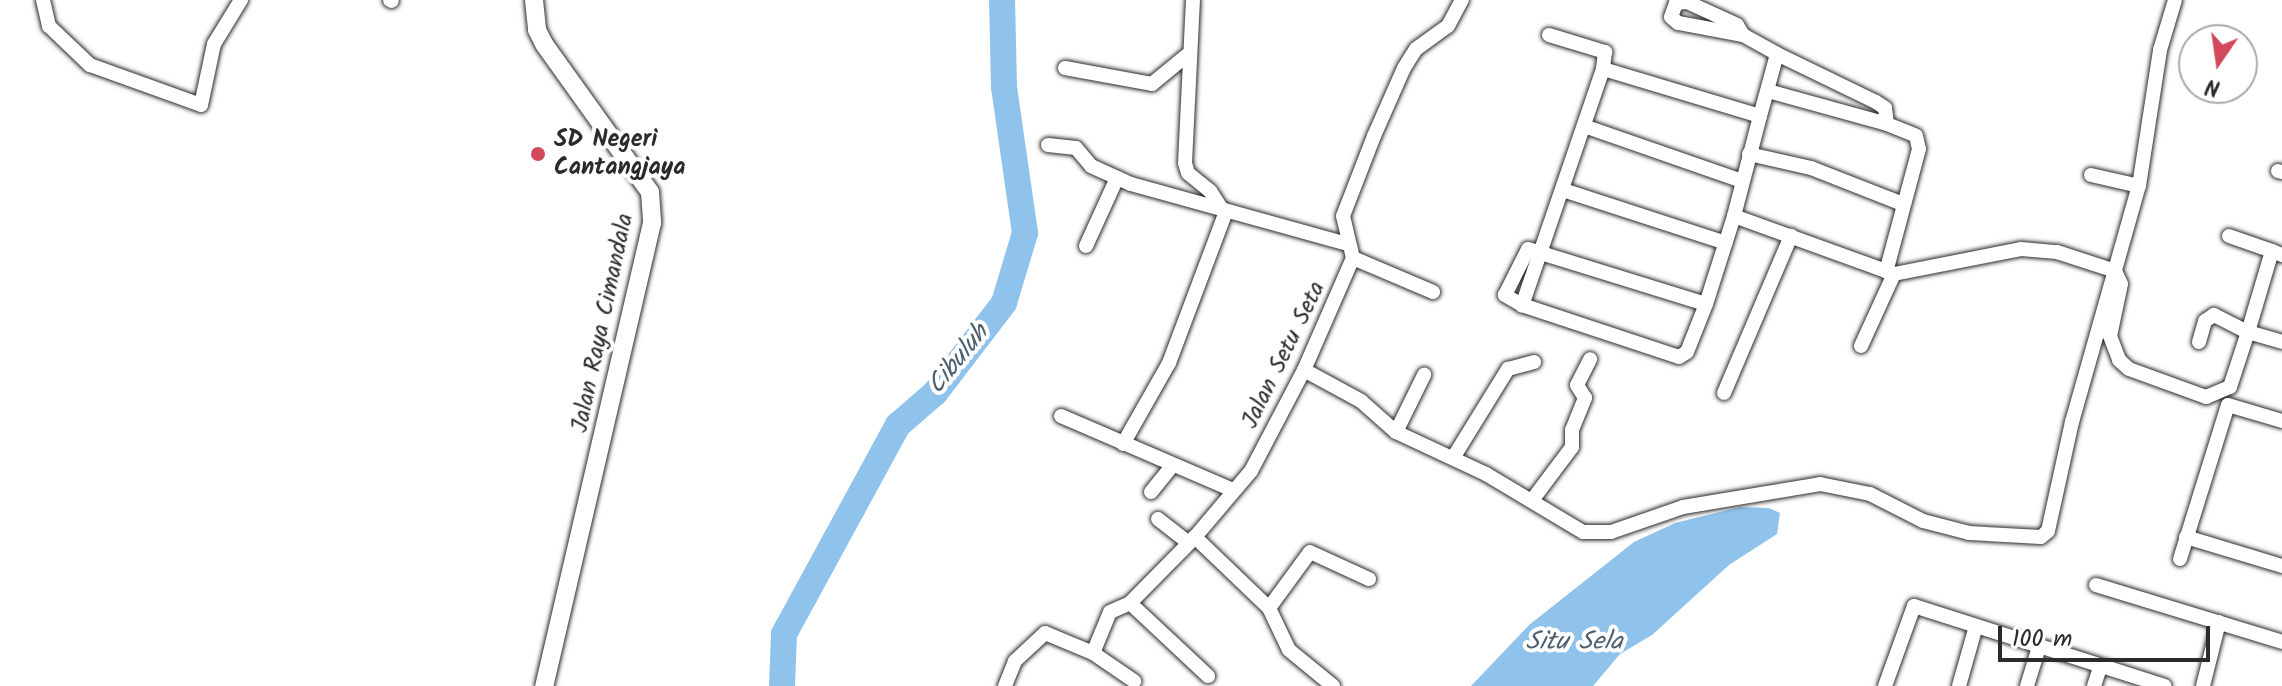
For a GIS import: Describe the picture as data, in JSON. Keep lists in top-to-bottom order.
{
  "streets": {
    "street": ["Jalan Raya Cimandala", "Jalan Setu Seta"]
  },
  "water": ["Cibuluh", "Situ Sela"],
  "places": ["SD Negeri Cantangjaya"],
  "scale_bar": "100 m",
  "north": "bottom"
}
